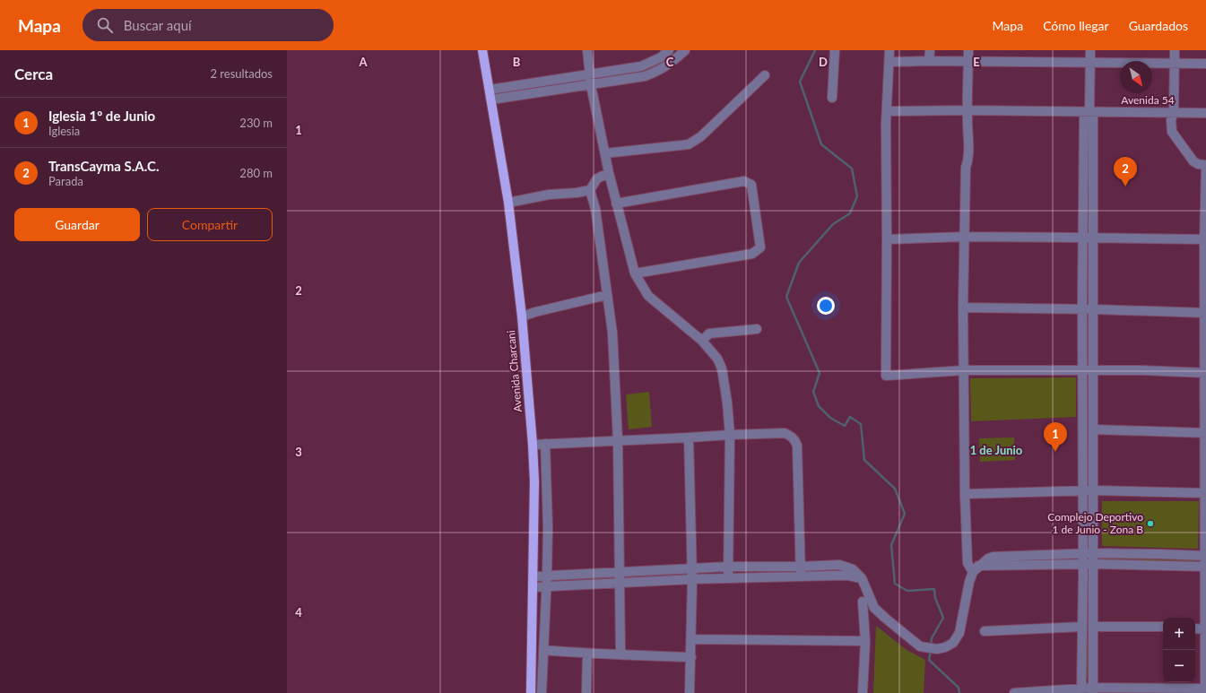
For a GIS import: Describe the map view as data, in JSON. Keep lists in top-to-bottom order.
{
  "streets": {
    "main road": ["Avenida Charcani"],
    "street": ["Avenida 54"]
  },
  "districts": ["1 de Junio"],
  "places": ["Complejo Deportivo 1 de Junio - Zona B"],
  "north": "bottom right",
  "page": {
    "header": "Mapa",
    "search": "Buscar aquí",
    "nav": ["Mapa", "Cómo llegar", "Guardados"],
    "heading": ["Cerca", "2 resultados"],
    "list": [
      {
        "mark": "1",
        "name": "Iglesia 1º de Junio",
        "note": "Iglesia",
        "value": "230 m"
      },
      {
        "mark": "2",
        "name": "TransCayma S.A.C.",
        "note": "Parada",
        "value": "280 m"
      }
    ],
    "pins": ["2", "1"],
    "buttons": ["Guardar", "Compartir"],
    "map_buttons": ["+", "−"]
  },
  "grid": {
    "columns": [
      "A",
      "B",
      "C",
      "D",
      "E"
    ],
    "rows": [
      "1",
      "2",
      "3",
      "4"
    ]
  }
}
